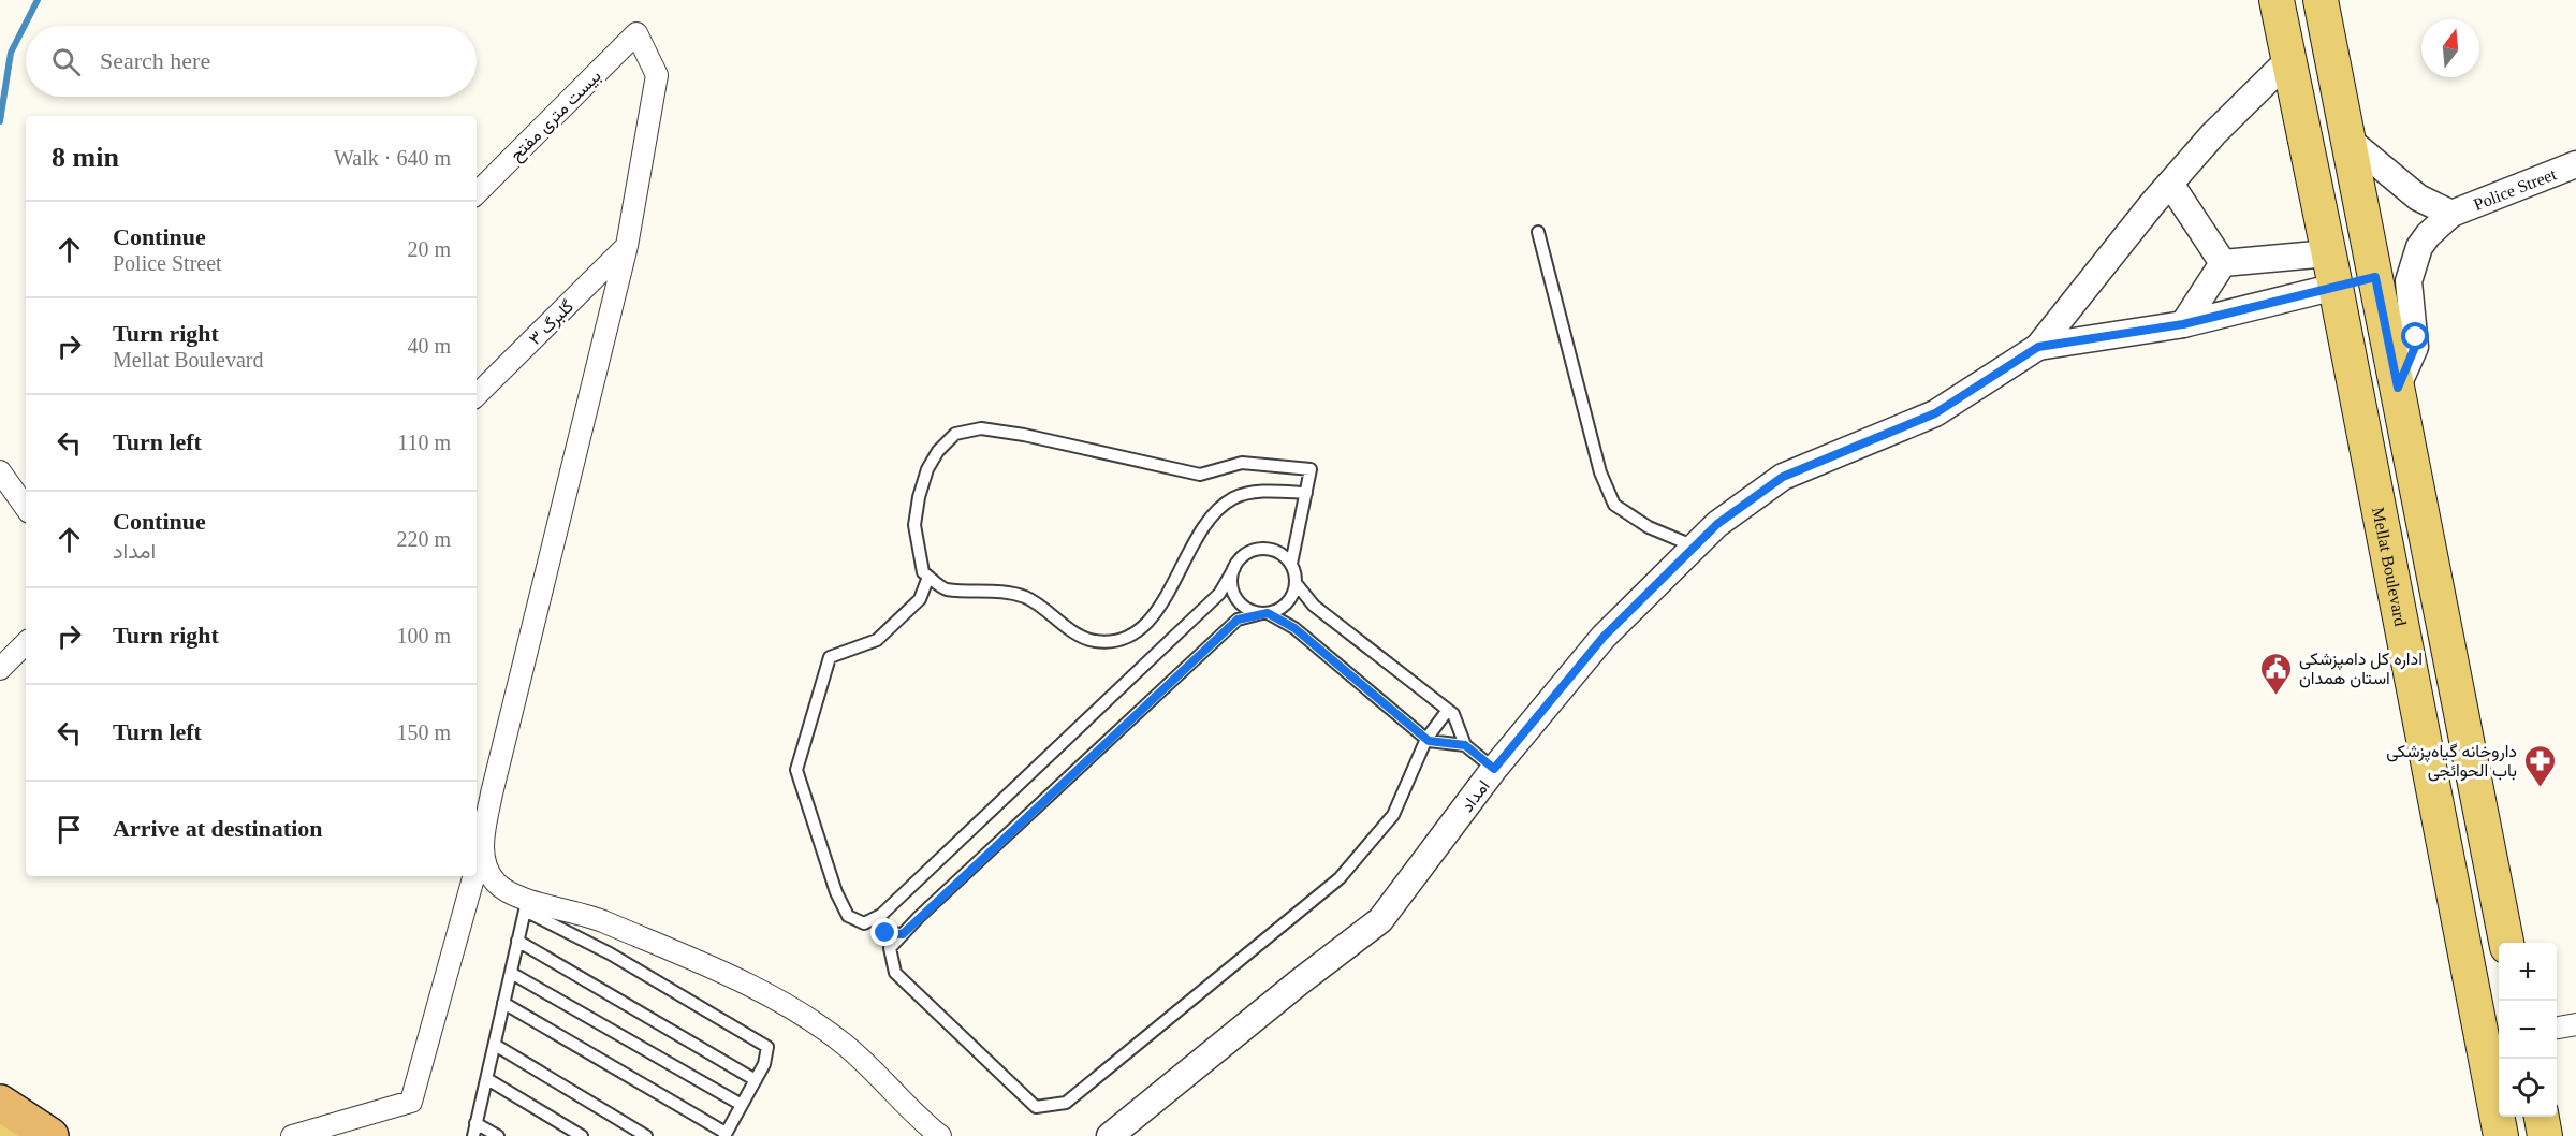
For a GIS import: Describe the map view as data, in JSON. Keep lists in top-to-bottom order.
{
  "streets": {
    "main road": ["Mellat Boulevard"],
    "street": [
      "بیست متری مفتح",
      "Police Street",
      "گلبرگ ۳",
      "امداد"
    ]
  },
  "crossings": [
    ["بیست متری مفتح", "گلبرگ ۳"]
  ],
  "places": {
    "public building": ["اداره کل دامپزشکی استان همدان"],
    "pharmacy": ["داروخانه گیاه‌پزشکی باب الحوائجی"]
  },
  "north": "top",
  "page": {
    "search": "Search here",
    "heading": ["8 min", "Walk · 640 m"],
    "list": [
      ["Continue", "Police Street", "20 m"],
      ["Turn right", "Mellat Boulevard", "40 m"],
      ["Turn left", "110 m"],
      ["Continue", "امداد", "220 m"],
      ["Turn right", "100 m"],
      ["Turn left", "150 m"],
      "Arrive at destination"
    ],
    "map_buttons": ["+", "−"]
  }
}
